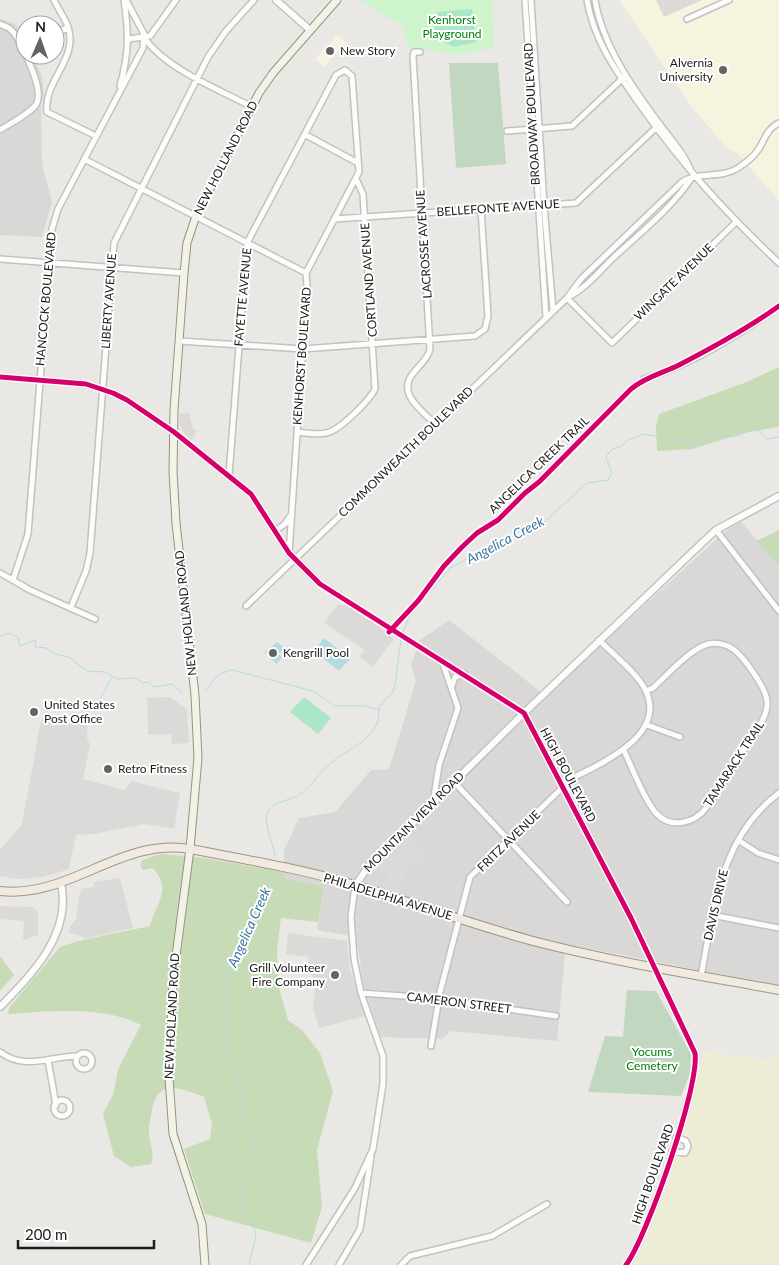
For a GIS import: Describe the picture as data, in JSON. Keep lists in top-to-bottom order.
{
  "streets": {
    "main road": ["NEW HOLLAND ROAD", "PHILADELPHIA AVENUE"],
    "street": [
      "BROADWAY BOULEVARD",
      "BELLEFONTE AVENUE",
      "LACROSSE AVENUE",
      "CORTLAND AVENUE",
      "WINGATE AVENUE",
      "FAYETTE AVENUE",
      "HANCOCK BOULEVARD",
      "LIBERTY AVENUE",
      "KENHORST BOULEVARD",
      "COMMONWEALTH BOULEVARD",
      "TAMARACK TRAIL",
      "HIGH BOULEVARD",
      "MOUNTAIN VIEW ROAD",
      "FRITZ AVENUE",
      "DAVIS DRIVE",
      "CAMERON STREET"
    ],
    "cycle path": ["ANGELICA CREEK TRAIL"]
  },
  "crossings": [
    ["BROADWAY BOULEVARD", "BELLEFONTE AVENUE"],
    ["BROADWAY BOULEVARD", "COMMONWEALTH BOULEVARD"],
    ["NEW HOLLAND ROAD", "HIGH BOULEVARD"],
    ["NEW HOLLAND ROAD", "PHILADELPHIA AVENUE"],
    ["BELLEFONTE AVENUE", "LACROSSE AVENUE"],
    ["BELLEFONTE AVENUE", "CORTLAND AVENUE"],
    ["BELLEFONTE AVENUE", "KENHORST BOULEVARD"],
    ["LACROSSE AVENUE", "COMMONWEALTH BOULEVARD"],
    ["CORTLAND AVENUE", "FAYETTE AVENUE"],
    ["CORTLAND AVENUE", "KENHORST BOULEVARD"],
    ["WINGATE AVENUE", "COMMONWEALTH BOULEVARD"],
    ["FAYETTE AVENUE", "HIGH BOULEVARD"],
    ["HANCOCK BOULEVARD", "HIGH BOULEVARD"],
    ["LIBERTY AVENUE", "HIGH BOULEVARD"],
    ["KENHORST BOULEVARD", "HIGH BOULEVARD"],
    ["COMMONWEALTH BOULEVARD", "HIGH BOULEVARD"],
    ["TAMARACK TRAIL", "FRITZ AVENUE"],
    ["HIGH BOULEVARD", "MOUNTAIN VIEW ROAD"],
    ["HIGH BOULEVARD", "FRITZ AVENUE"],
    ["HIGH BOULEVARD", "PHILADELPHIA AVENUE"],
    ["MOUNTAIN VIEW ROAD", "PHILADELPHIA AVENUE"],
    ["MOUNTAIN VIEW ROAD", "CAMERON STREET"],
    ["FRITZ AVENUE", "PHILADELPHIA AVENUE"],
    ["FRITZ AVENUE", "CAMERON STREET"],
    ["PHILADELPHIA AVENUE", "DAVIS DRIVE"]
  ],
  "water": ["Angelica Creek"],
  "parks": ["Kenhorst Playground", "Yocums Cemetery"],
  "places": [
    "New Story",
    "Alvernia University",
    "Kengrill Pool",
    "United States Post Office",
    "Retro Fitness",
    "Grill Volunteer Fire Company"
  ],
  "scale_bar": "200 m",
  "north": "top"
}
